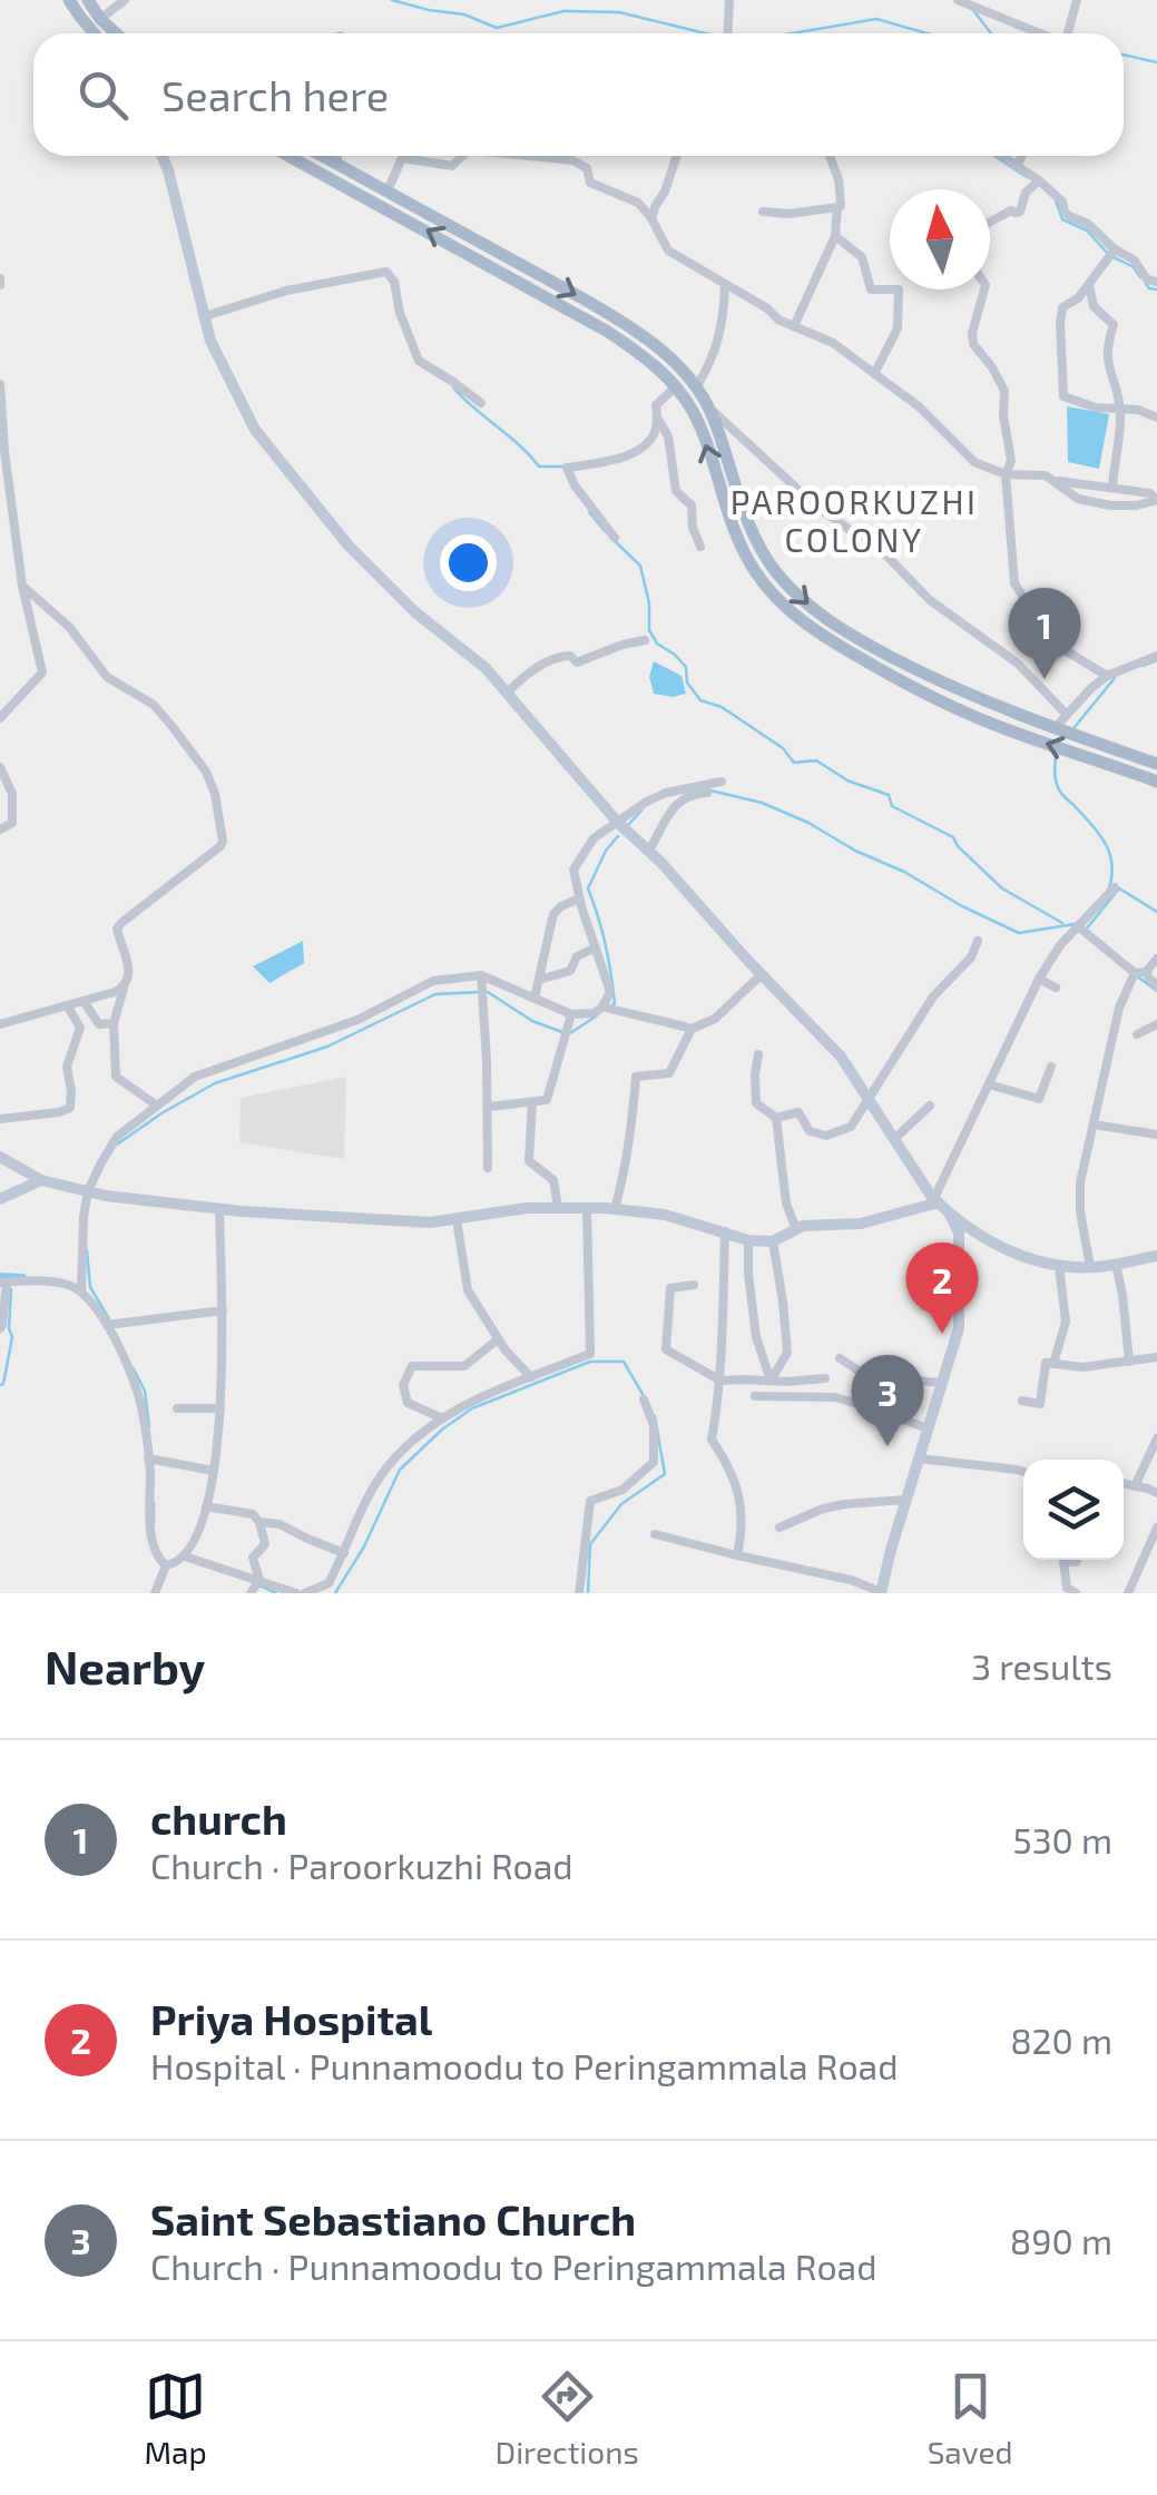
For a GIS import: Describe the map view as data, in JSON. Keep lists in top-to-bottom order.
{
  "districts": ["PAROORKUZHI COLONY"],
  "north": "top",
  "page": {
    "search": "Search here",
    "pins": ["1", "2", "3"],
    "heading": ["Nearby", "3 results"],
    "list": [
      {
        "mark": "1",
        "name": "church",
        "note": "Church · Paroorkuzhi Road",
        "value": "530 m"
      },
      {
        "mark": "2",
        "name": "Priya Hospital",
        "note": "Hospital · Punnamoodu to Peringammala Road",
        "value": "820 m"
      },
      {
        "mark": "3",
        "name": "Saint Sebastiano Church",
        "note": "Church · Punnamoodu to Peringammala Road",
        "value": "890 m"
      }
    ],
    "nav": ["Map", "Directions", "Saved"]
  }
}
